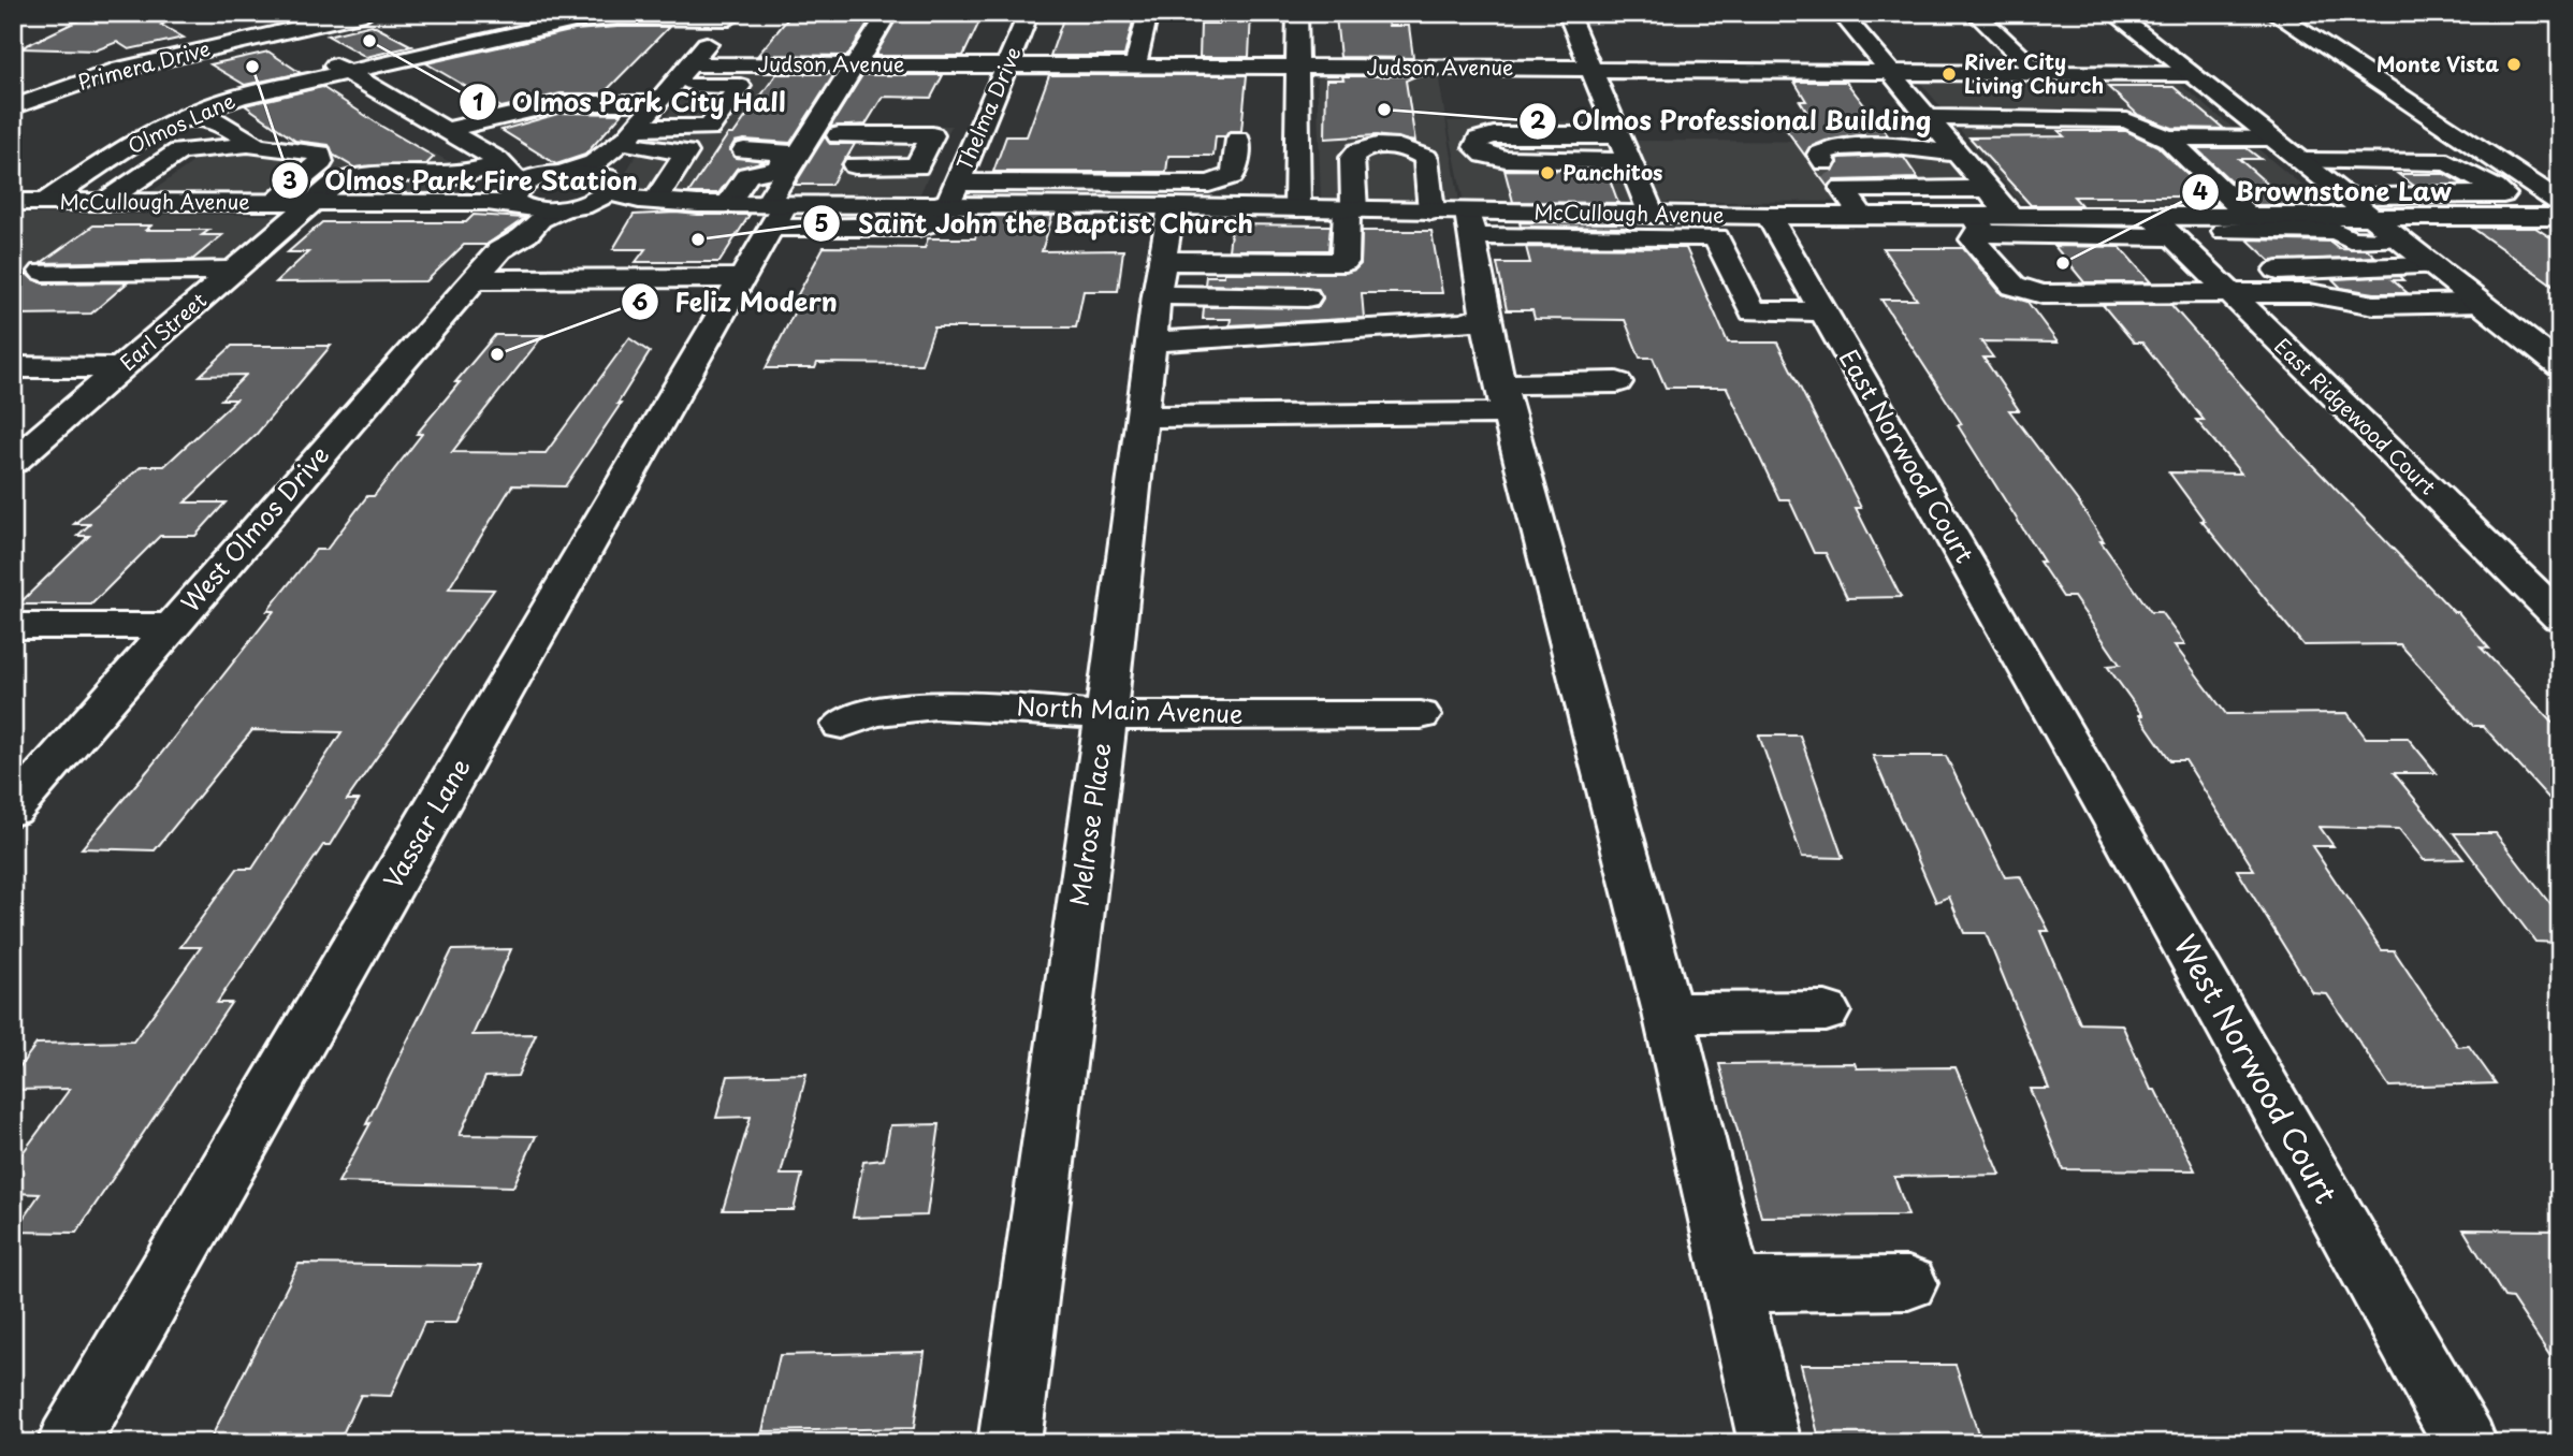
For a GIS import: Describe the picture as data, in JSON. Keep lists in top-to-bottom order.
{
  "streets": {
    "street": [
      "Judson Avenue",
      "Primera Drive",
      "Thelma Drive",
      "Olmos Lane",
      "McCullough Avenue",
      "Earl Street",
      "East Ridgewood Court",
      "East Norwood Court",
      "West Olmos Drive",
      "North Main Avenue",
      "Vassar Lane",
      "Melrose Place",
      "West Norwood Court"
    ]
  },
  "crossings": [
    ["Judson Avenue", "Thelma Drive"],
    ["Judson Avenue", "Vassar Lane"],
    ["Thelma Drive", "McCullough Avenue"],
    ["Olmos Lane", "McCullough Avenue"],
    ["McCullough Avenue", "Earl Street"],
    ["McCullough Avenue", "East Ridgewood Court"],
    ["McCullough Avenue", "East Norwood Court"],
    ["McCullough Avenue", "West Olmos Drive"],
    ["McCullough Avenue", "Melrose Place"],
    ["East Norwood Court", "West Norwood Court"],
    ["North Main Avenue", "Melrose Place"]
  ],
  "places": [
    "Olmos Park City Hall",
    "Monte Vista",
    "Olmos Park Fire Station",
    "River City Living Church",
    "Olmos Professional Building",
    "Panchitos",
    "Saint John the Baptist Church",
    "Brownstone Law",
    "Feliz Modern"
  ]
}
